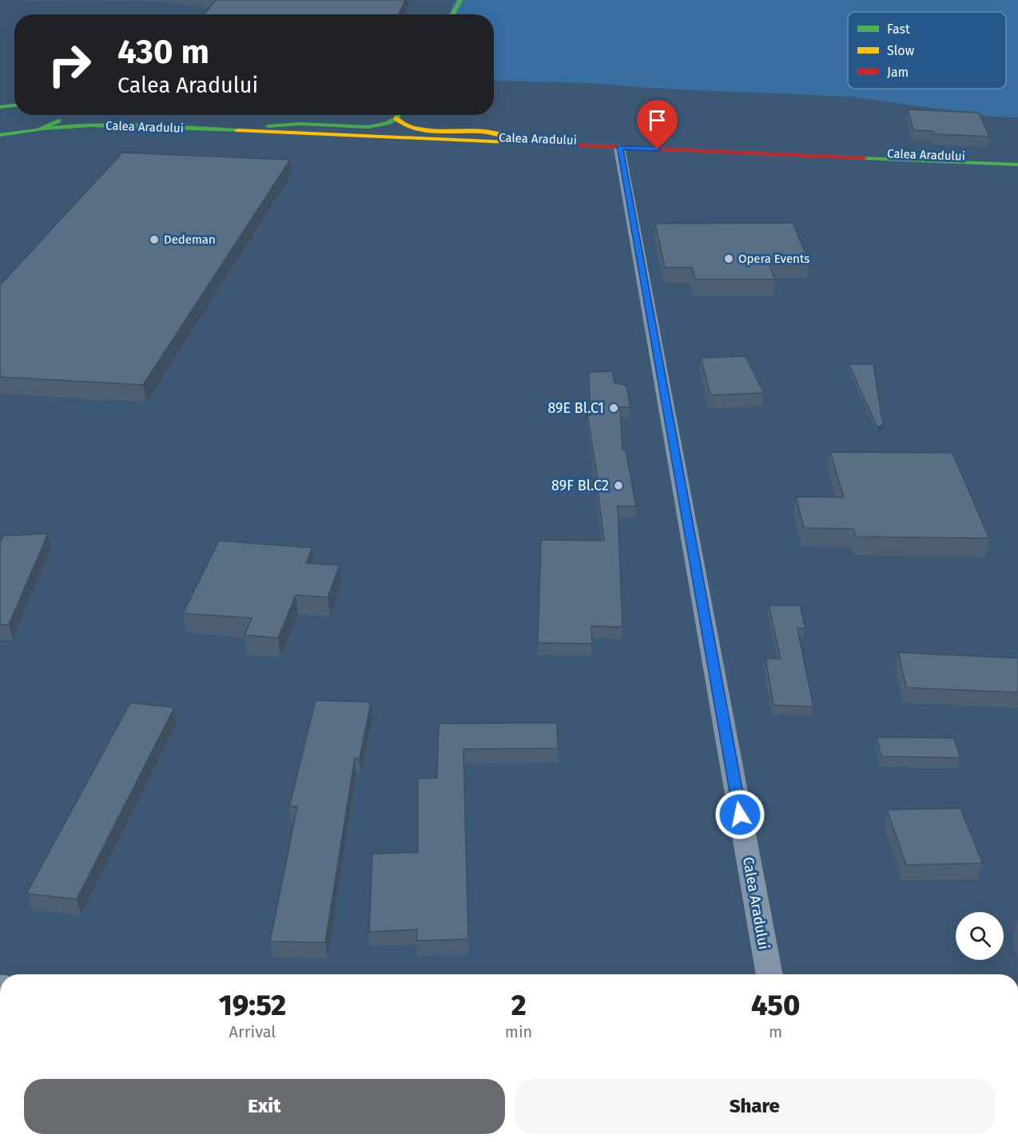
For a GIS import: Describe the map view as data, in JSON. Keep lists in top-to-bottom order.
{
  "streets": {
    "main road": ["Calea Aradului"]
  },
  "places": [
    "Dedeman",
    "Opera Events",
    "89E Bl.C1",
    "89F Bl.C2"
  ],
  "legend": ["Fast", "Slow", "Jam"],
  "page": {
    "turn": ["430 m", "Calea Aradului"],
    "eta": [
      "19:52",
      "Arrival",
      "2",
      "min",
      "450",
      "m"
    ],
    "buttons": ["Exit", "Share"]
  }
}
